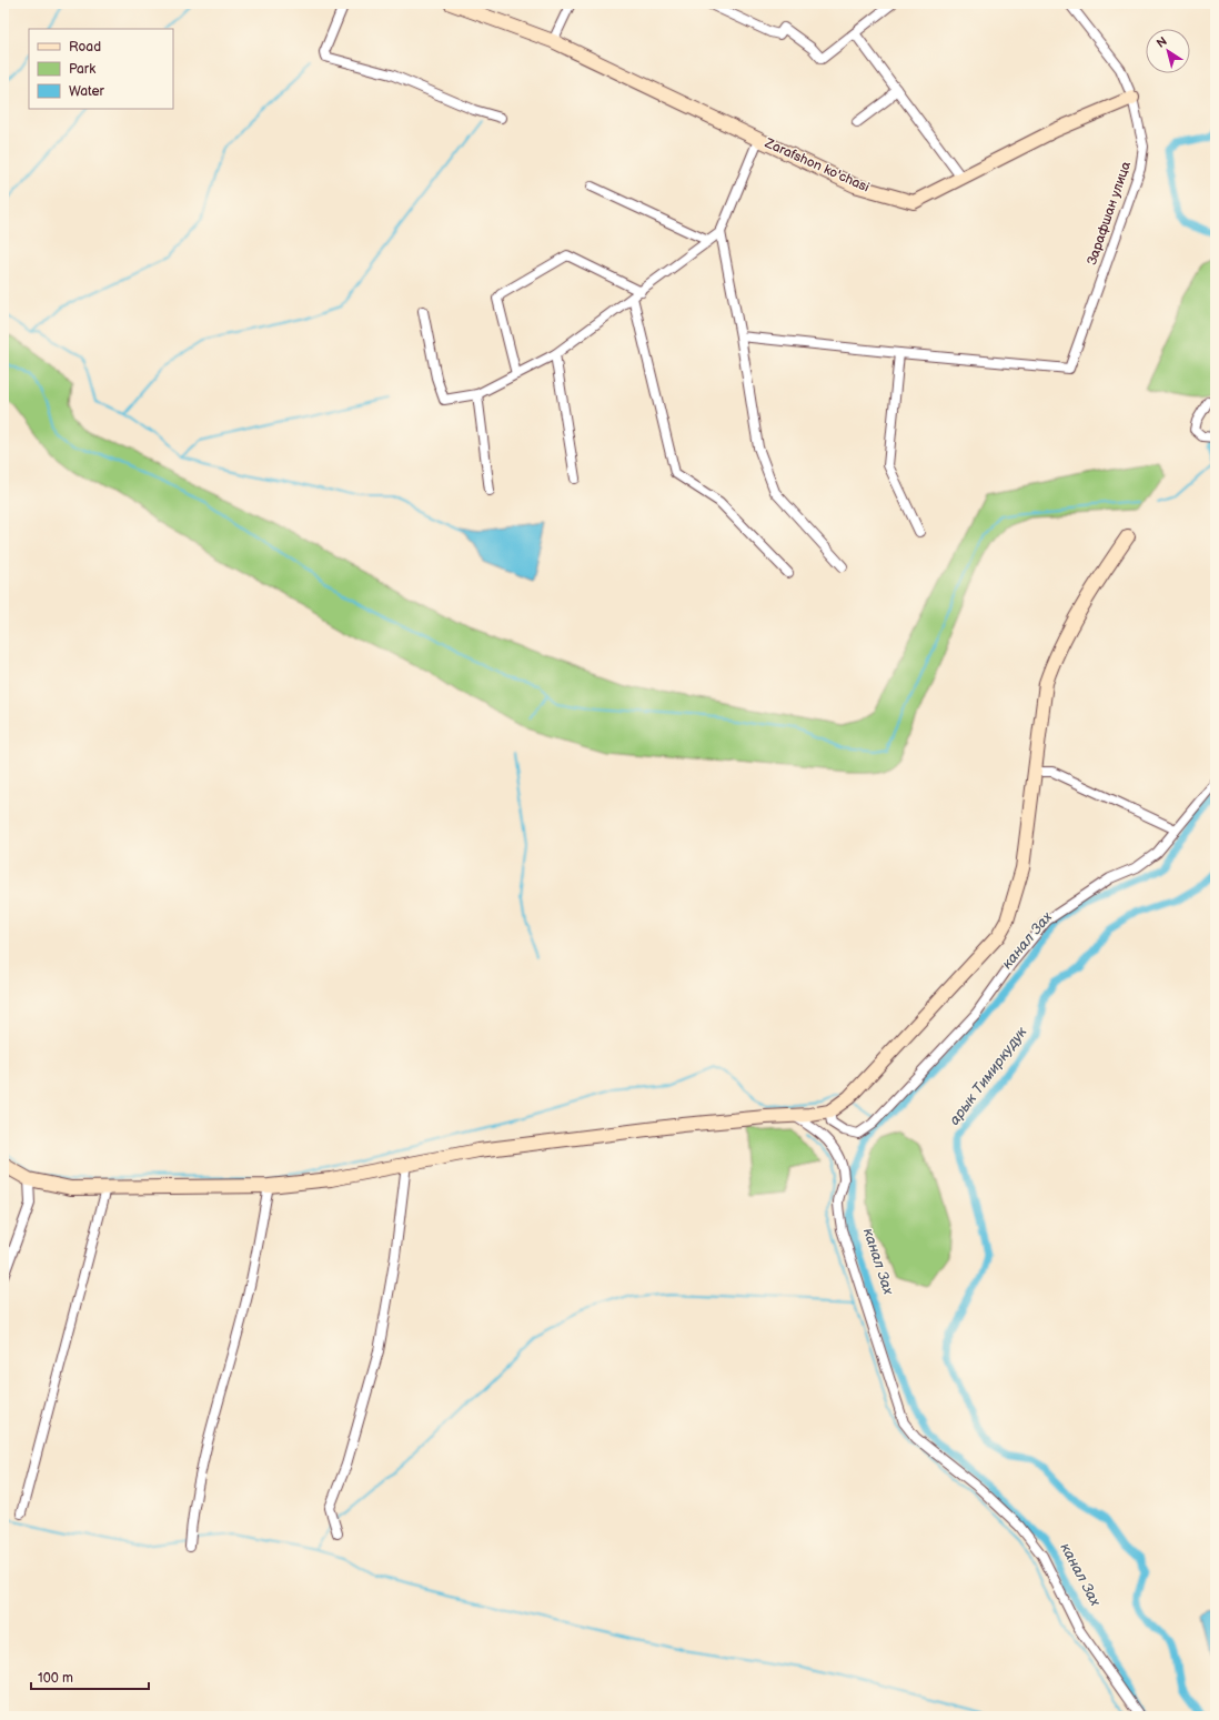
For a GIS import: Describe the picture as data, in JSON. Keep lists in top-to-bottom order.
{
  "streets": {
    "main road": ["Zarafshon ko'chasi"],
    "street": ["Зарафшан улица"]
  },
  "crossings": [
    ["Zarafshon ko'chasi", "Зарафшан улица"]
  ],
  "water": ["канал Зах", "арык Тимиркудук"],
  "legend": ["Road", "Park", "Water"],
  "scale_bar": "100 m",
  "north": "top left"
}
